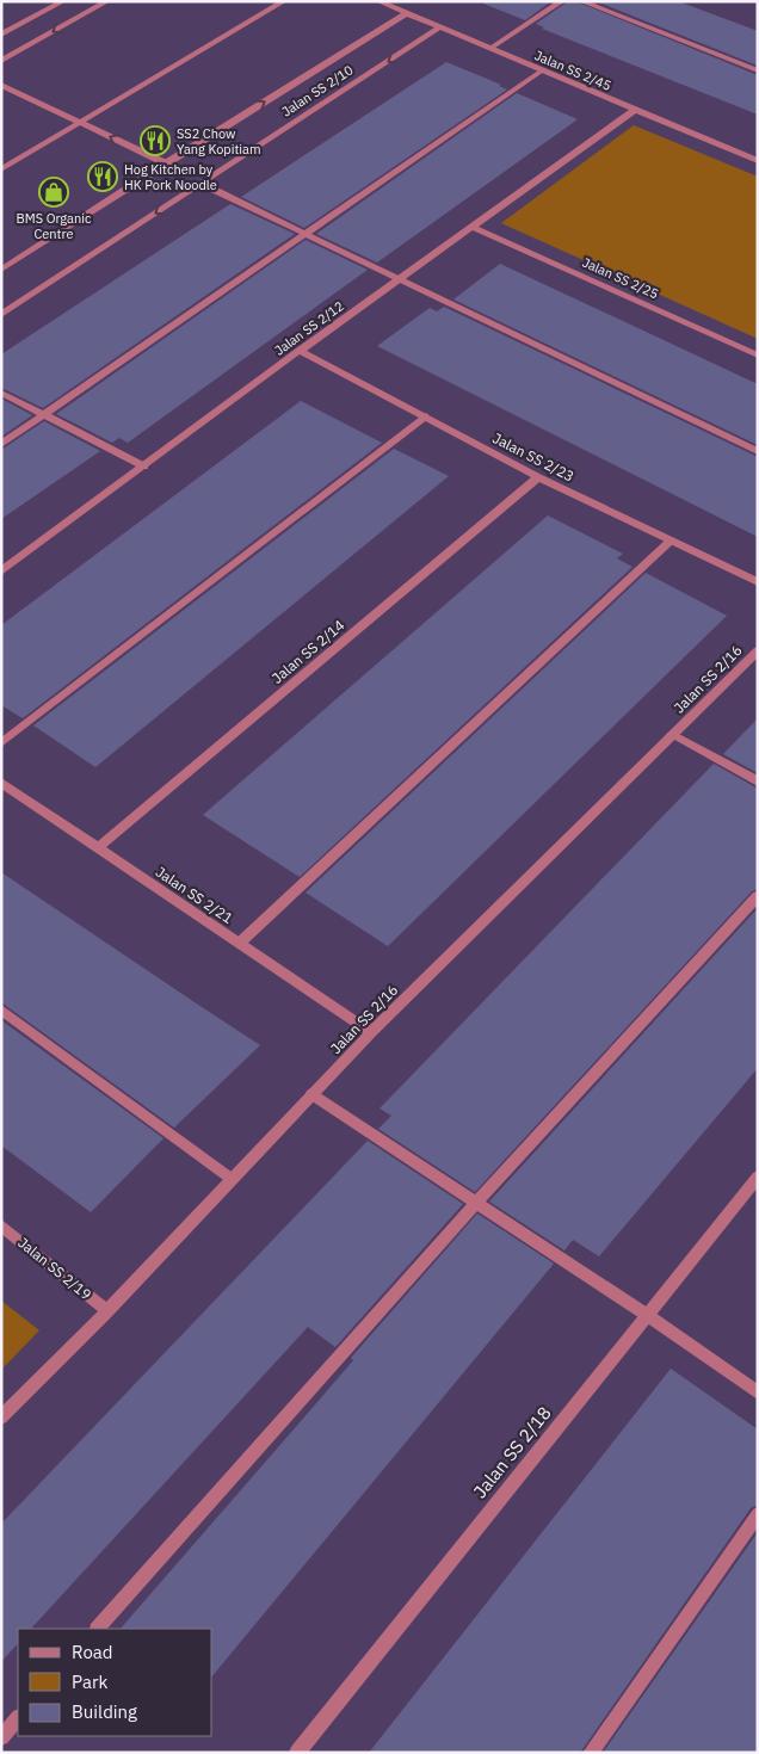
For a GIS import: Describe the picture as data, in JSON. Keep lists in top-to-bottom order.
{
  "streets": {
    "street": [
      "Jalan SS 2/45",
      "Jalan SS 2/10",
      "Jalan SS 2/25",
      "Jalan SS 2/12",
      "Jalan SS 2/23",
      "Jalan SS 2/14",
      "Jalan SS 2/16",
      "Jalan SS 2/21",
      "Jalan SS 2/19",
      "Jalan SS 2/18"
    ]
  },
  "crossings": [
    ["Jalan SS 2/45", "Jalan SS 2/10"],
    ["Jalan SS 2/45", "Jalan SS 2/12"],
    ["Jalan SS 2/25", "Jalan SS 2/12"],
    ["Jalan SS 2/12", "Jalan SS 2/23"],
    ["Jalan SS 2/23", "Jalan SS 2/14"],
    ["Jalan SS 2/14", "Jalan SS 2/21"],
    ["Jalan SS 2/16", "Jalan SS 2/21"],
    ["Jalan SS 2/16", "Jalan SS 2/19"]
  ],
  "places": {
    "restaurant": ["SS2 Chow Yang Kopitiam", "Hog Kitchen by HK Pork Noodle"],
    "shop": ["BMS Organic Centre"]
  },
  "legend": ["Road", "Park", "Building"]
}
